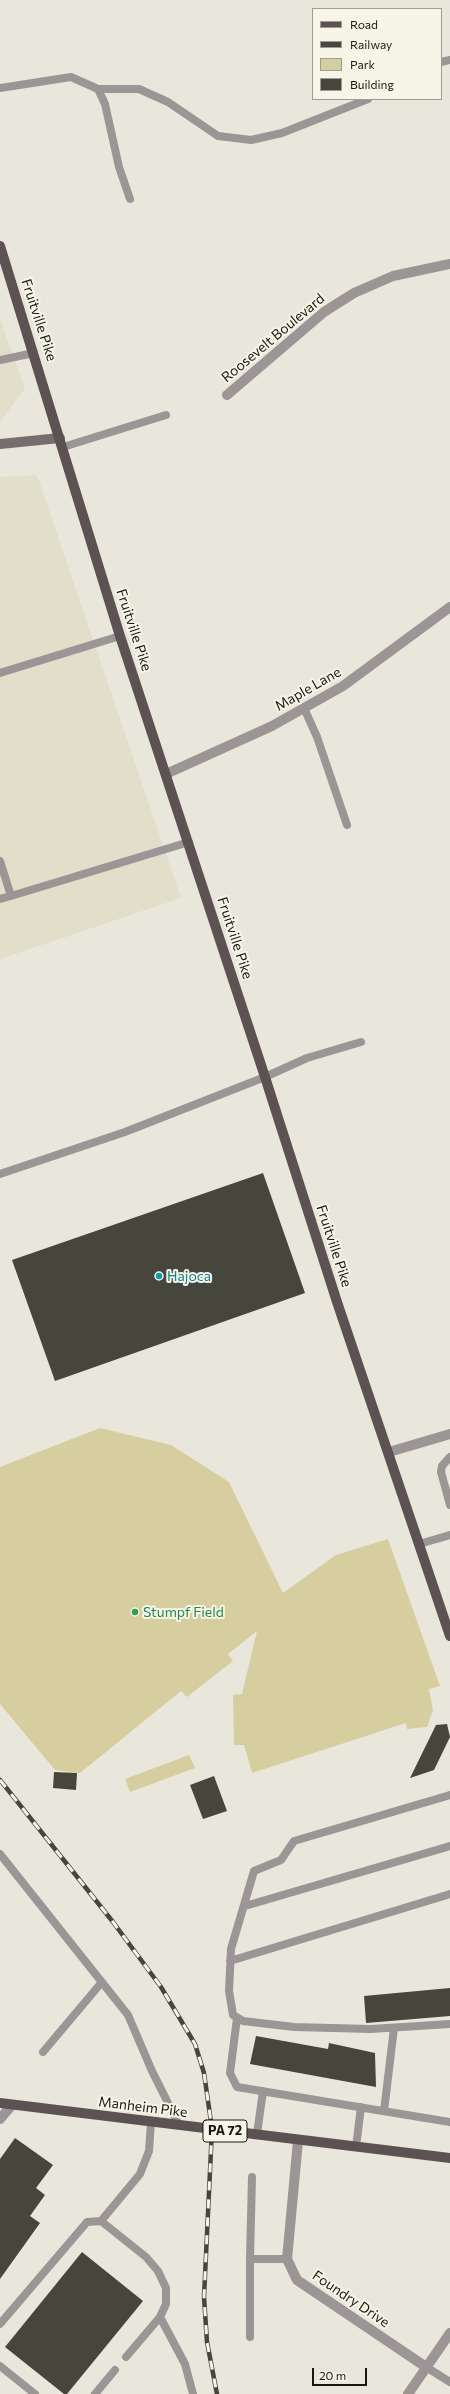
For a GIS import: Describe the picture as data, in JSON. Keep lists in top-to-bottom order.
{
  "streets": {
    "main road": ["Fruitville Pike", "Manheim Pike", "PA 72"],
    "street": ["Roosevelt Boulevard", "Maple Lane", "Foundry Drive"]
  },
  "crossings": [
    ["Fruitville Pike", "Maple Lane"]
  ],
  "places": ["Hajoca", "Stumpf Field"],
  "legend": [
    "Road",
    "Railway",
    "Park",
    "Building"
  ],
  "scale_bar": "20 m"
}
